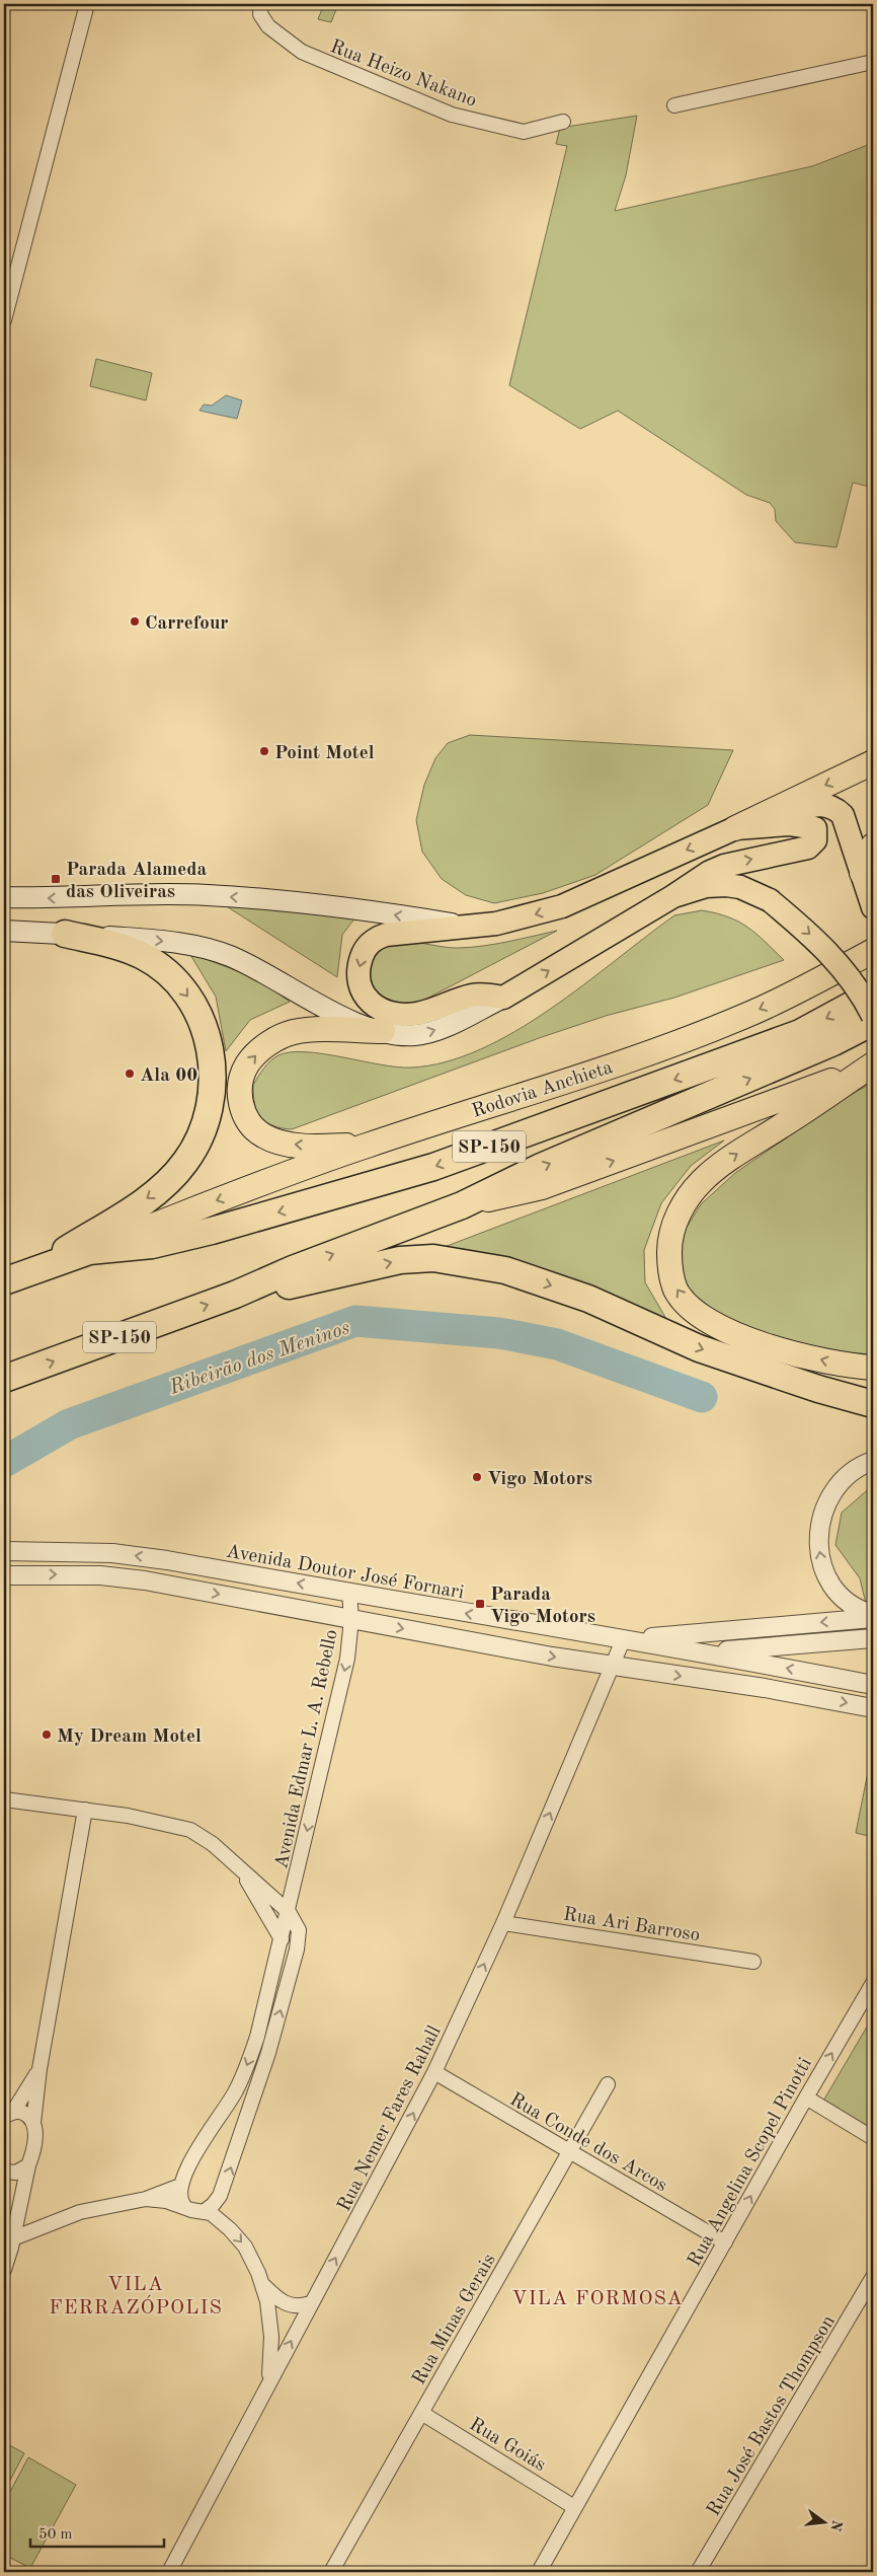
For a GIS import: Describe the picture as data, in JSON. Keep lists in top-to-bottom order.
{
  "streets": {
    "highway": ["Rodovia Anchieta", "SP-150"],
    "street": [
      "Rua Heizo Nakano",
      "Avenida Doutor José Fornari",
      "Avenida Edmar L. A. Rebello",
      "Rua Ari Barroso",
      "Rua Nemer Fares Rahall",
      "Rua Conde dos Arcos",
      "Rua Angelina Scopel Pinotti",
      "Rua Minas Gerais",
      "Rua José Bastos Thompson",
      "Rua Goiás"
    ]
  },
  "crossings": [
    ["Avenida Doutor José Fornari", "Avenida Edmar L. A. Rebello"],
    ["Avenida Doutor José Fornari", "Rua Nemer Fares Rahall"],
    ["Rua Ari Barroso", "Rua Nemer Fares Rahall"],
    ["Rua Nemer Fares Rahall", "Rua Conde dos Arcos"],
    ["Rua Conde dos Arcos", "Rua Angelina Scopel Pinotti"],
    ["Rua Conde dos Arcos", "Rua Minas Gerais"],
    ["Rua Angelina Scopel Pinotti", "Rua Goiás"],
    ["Rua Minas Gerais", "Rua Goiás"]
  ],
  "one_way": ["Rua Nemer Fares Rahall", "Rua Angelina Scopel Pinotti"],
  "districts": ["VILA FERRAZÓPOLIS", "VILA FORMOSA"],
  "water": ["Ribeirão dos Meninos"],
  "places": {
    "other": [
      "Carrefour",
      "Point Motel",
      "Ala 00",
      "Vigo Motors",
      "My Dream Motel"
    ],
    "transit": ["Parada Alameda das Oliveiras", "Parada Vigo Motors"]
  },
  "scale_bar": "50 m",
  "north": "right"
}
